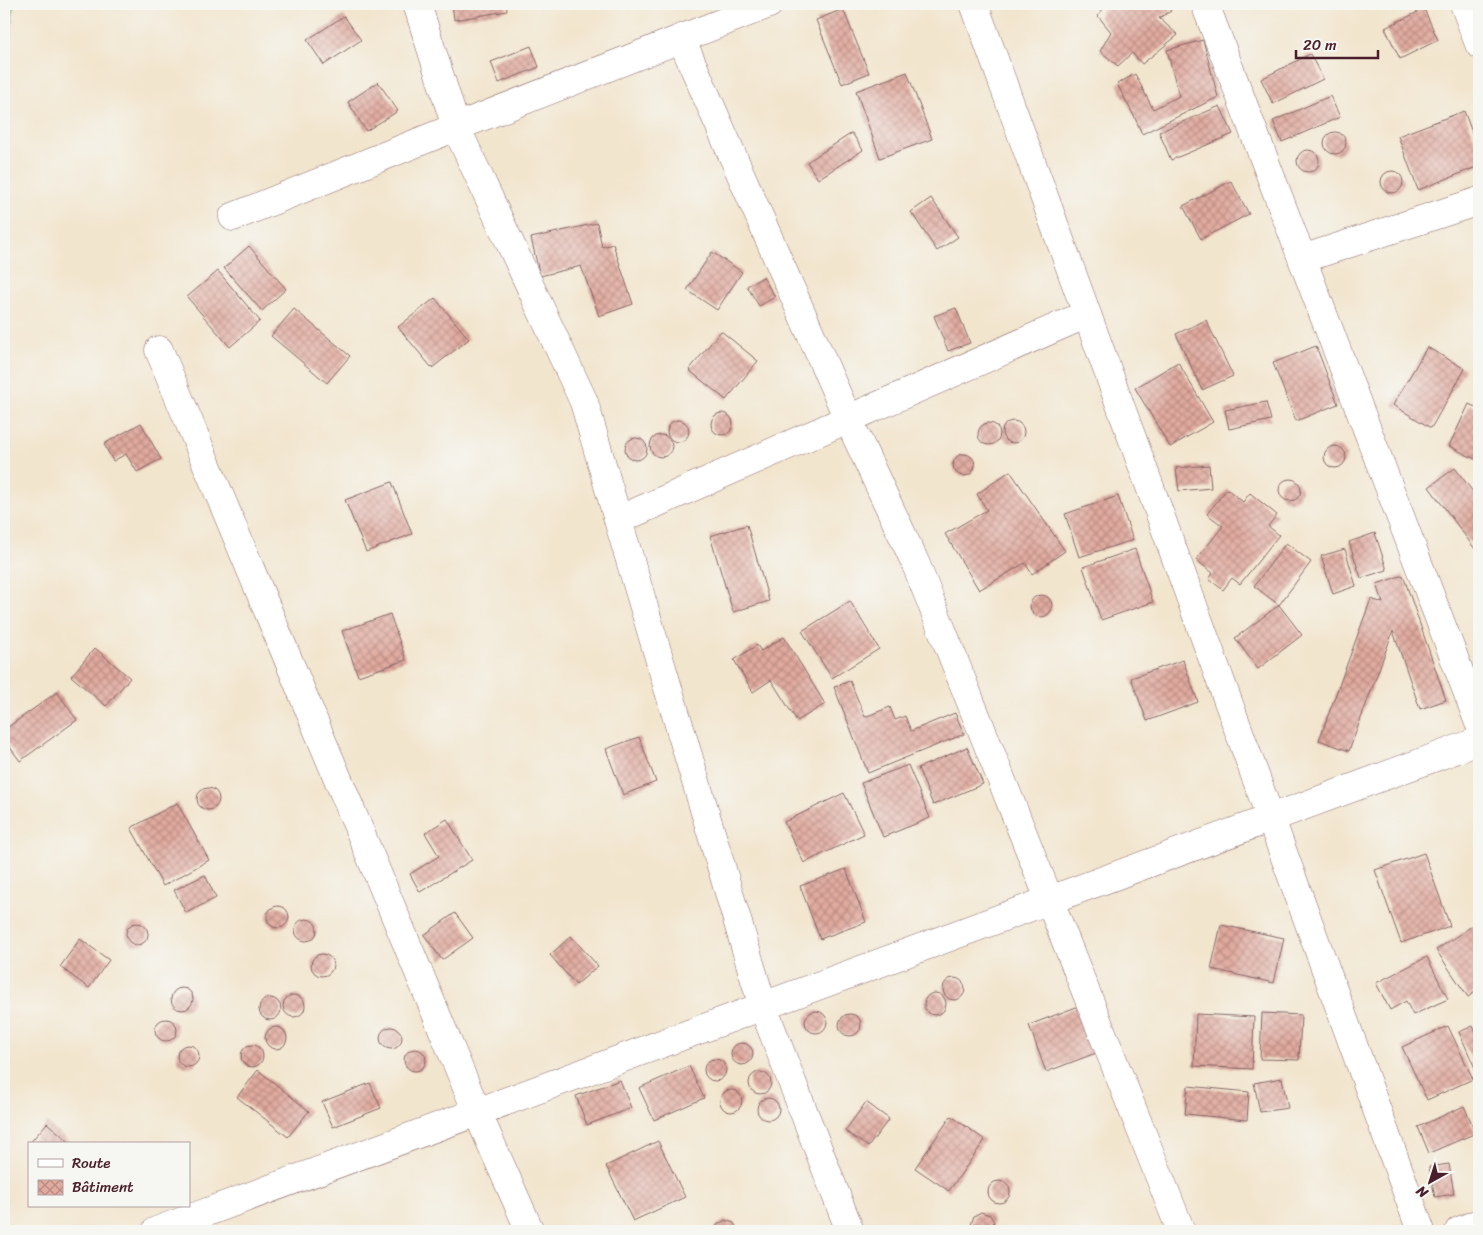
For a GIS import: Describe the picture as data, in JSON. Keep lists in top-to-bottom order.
{
  "legend": ["Route", "Bâtiment"],
  "scale_bar": "20 m",
  "north": "bottom left"
}
